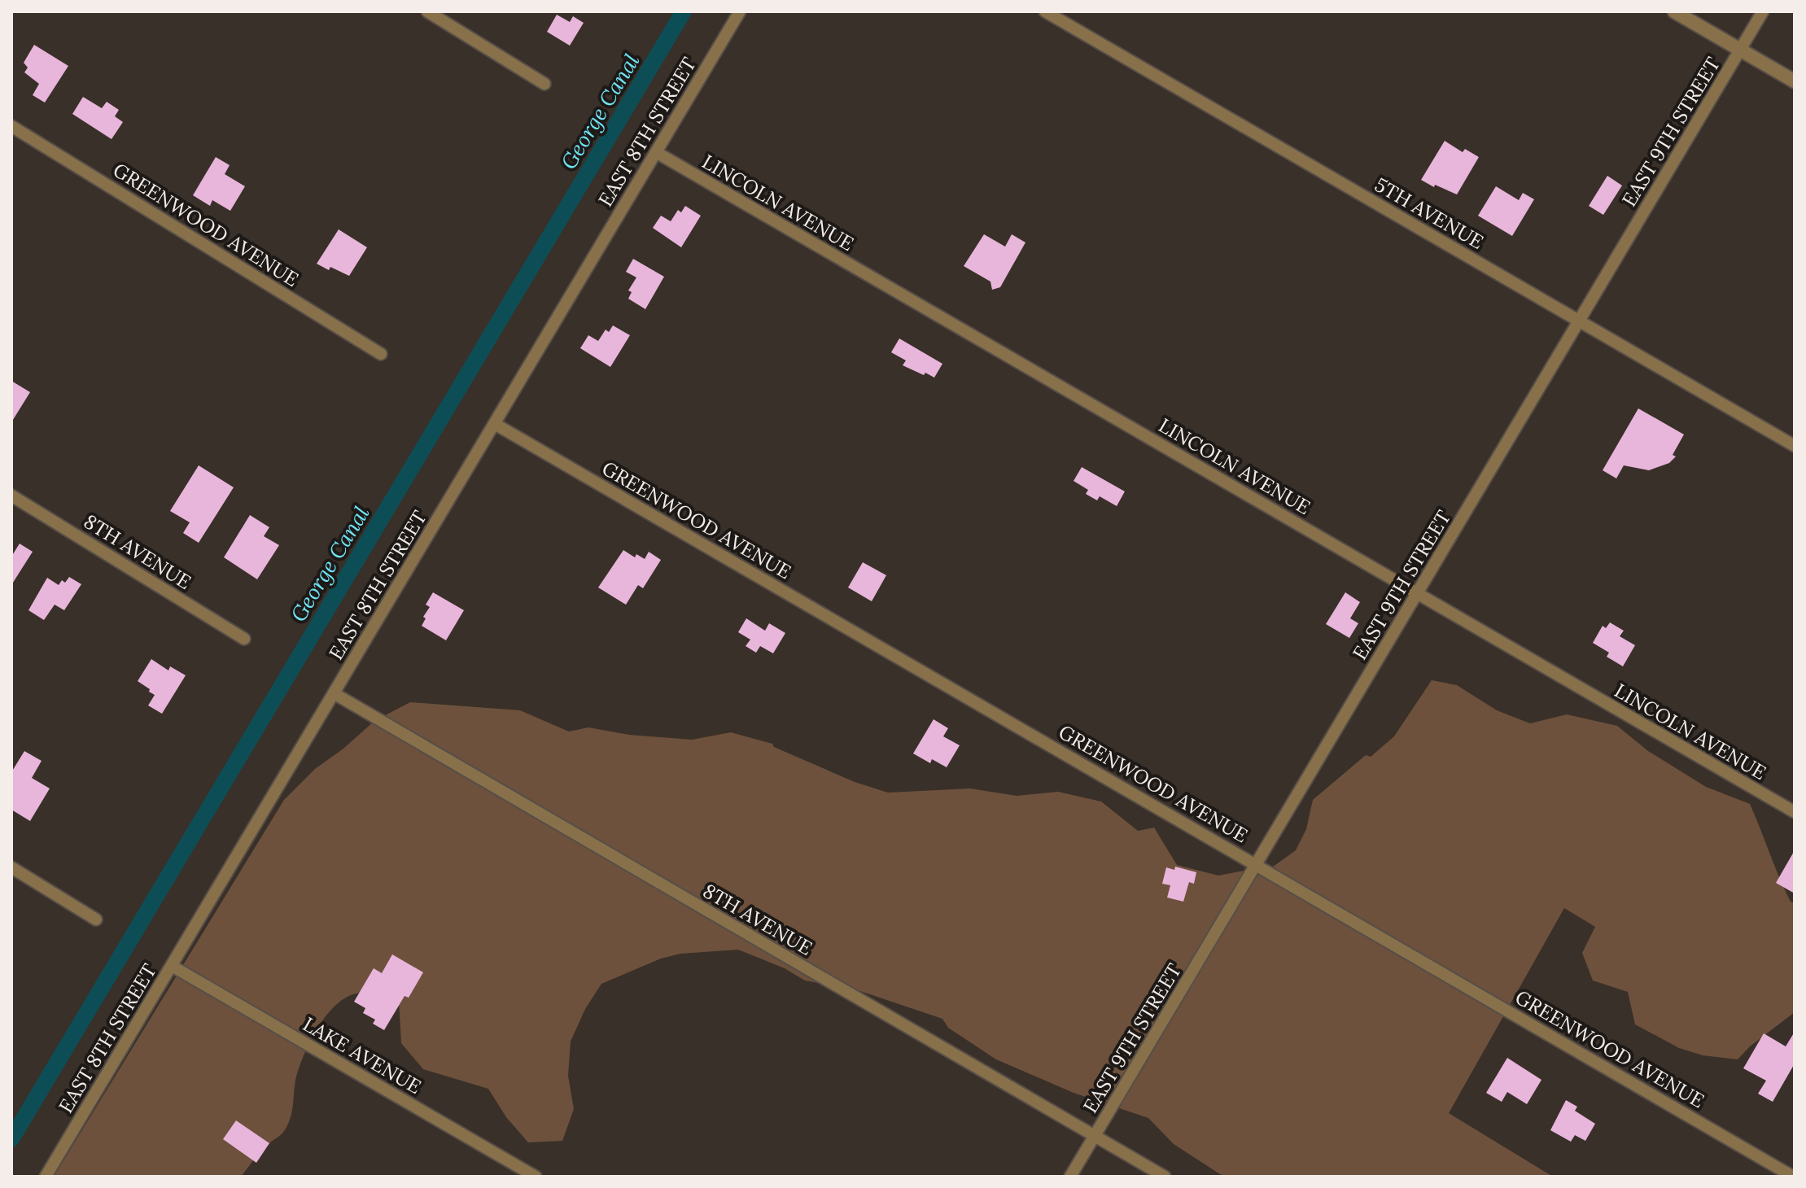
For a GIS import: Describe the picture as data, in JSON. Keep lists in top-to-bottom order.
{
  "streets": {
    "street": [
      "EAST 8TH STREET",
      "EAST 9TH STREET",
      "LINCOLN AVENUE",
      "5TH AVENUE",
      "GREENWOOD AVENUE",
      "8TH AVENUE",
      "LAKE AVENUE"
    ]
  },
  "crossings": [
    ["EAST 8TH STREET", "LINCOLN AVENUE"],
    ["EAST 8TH STREET", "GREENWOOD AVENUE"],
    ["EAST 8TH STREET", "8TH AVENUE"],
    ["EAST 8TH STREET", "LAKE AVENUE"],
    ["EAST 9TH STREET", "LINCOLN AVENUE"],
    ["EAST 9TH STREET", "5TH AVENUE"],
    ["EAST 9TH STREET", "GREENWOOD AVENUE"],
    ["EAST 9TH STREET", "8TH AVENUE"]
  ],
  "water": ["George Canal"]
}
